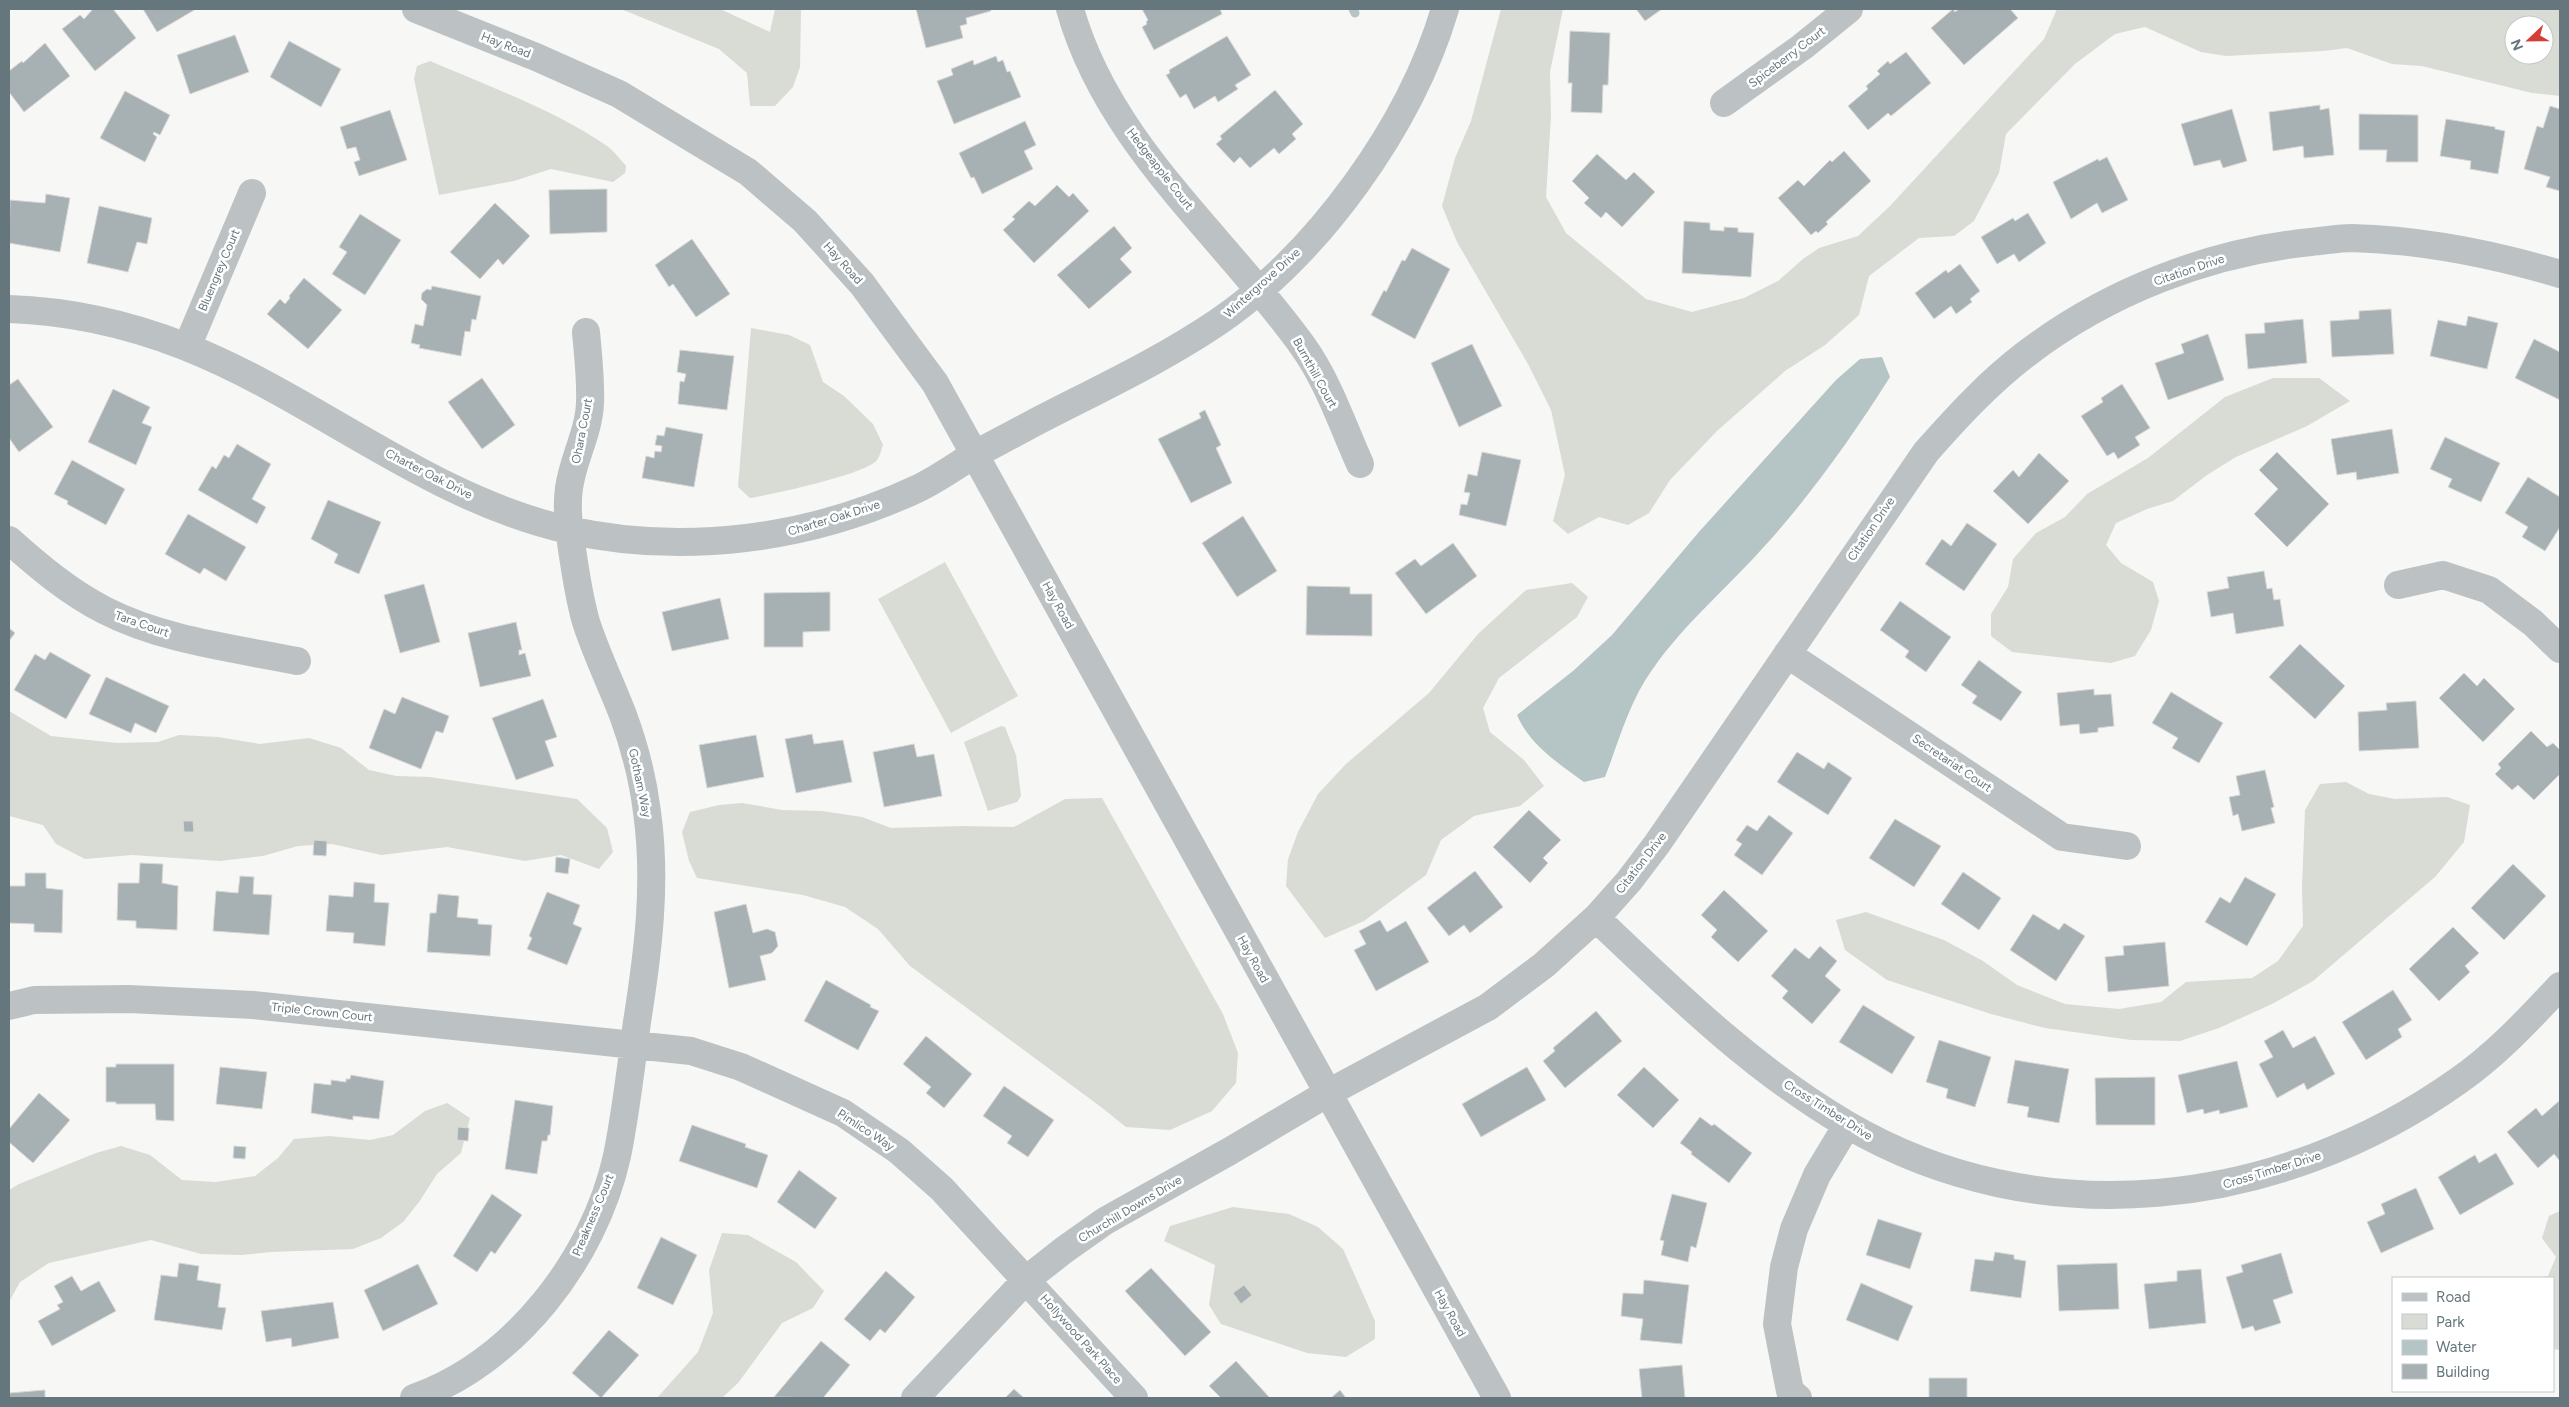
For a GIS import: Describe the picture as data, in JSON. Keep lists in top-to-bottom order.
{
  "streets": {
    "street": [
      "Hay Road",
      "Spiceberry Court",
      "Hedgeapple Court",
      "Bluengrey Court",
      "Citation Drive",
      "Wintergrove Drive",
      "Burnthill Court",
      "Ohara Court",
      "Charter Oak Drive",
      "Tara Court",
      "Secretariat Court",
      "Gotham Way",
      "Triple Crown Court",
      "Cross Timber Drive",
      "Pimlico Way",
      "Churchill Downs Drive",
      "Preakness Court",
      "Hollywood Park Place"
    ]
  },
  "crossings": [
    ["Hay Road", "Citation Drive"],
    ["Hay Road", "Wintergrove Drive"],
    ["Hay Road", "Charter Oak Drive"],
    ["Hay Road", "Churchill Downs Drive"],
    ["Hedgeapple Court", "Wintergrove Drive"],
    ["Hedgeapple Court", "Burnthill Court"],
    ["Bluengrey Court", "Charter Oak Drive"],
    ["Citation Drive", "Secretariat Court"],
    ["Citation Drive", "Cross Timber Drive"],
    ["Citation Drive", "Churchill Downs Drive"],
    ["Wintergrove Drive", "Burnthill Court"],
    ["Wintergrove Drive", "Charter Oak Drive"],
    ["Ohara Court", "Charter Oak Drive"],
    ["Ohara Court", "Gotham Way"],
    ["Charter Oak Drive", "Gotham Way"],
    ["Gotham Way", "Triple Crown Court"],
    ["Gotham Way", "Pimlico Way"],
    ["Gotham Way", "Preakness Court"],
    ["Triple Crown Court", "Pimlico Way"],
    ["Triple Crown Court", "Preakness Court"],
    ["Pimlico Way", "Churchill Downs Drive"],
    ["Pimlico Way", "Preakness Court"],
    ["Pimlico Way", "Hollywood Park Place"],
    ["Churchill Downs Drive", "Hollywood Park Place"]
  ],
  "legend": [
    "Road",
    "Park",
    "Water",
    "Building"
  ],
  "north": "left"
}
